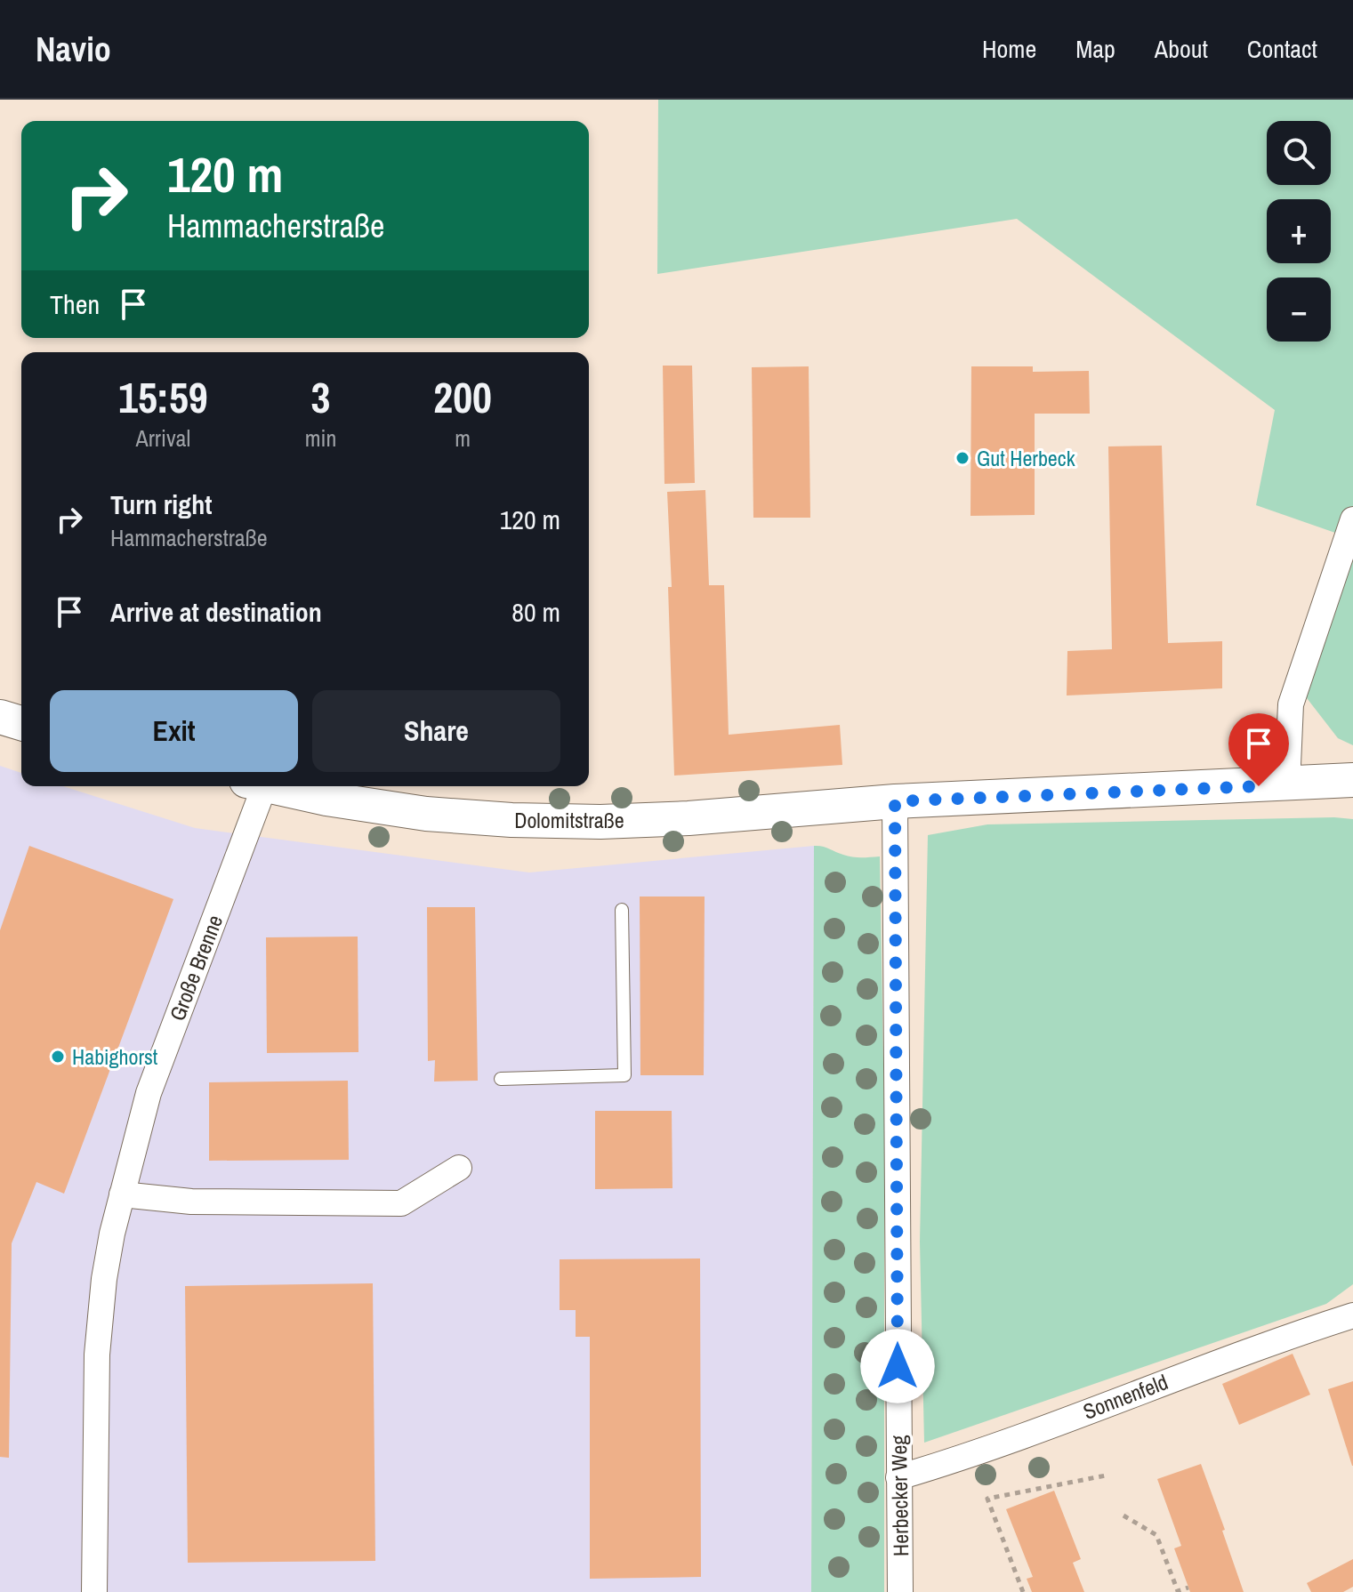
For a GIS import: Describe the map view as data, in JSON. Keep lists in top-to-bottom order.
{
  "streets": {
    "street": [
      "Dolomitstraße",
      "Große Brenne",
      "Sonnenfeld",
      "Herbecker Weg"
    ]
  },
  "crossings": [
    ["Dolomitstraße", "Herbecker Weg"],
    ["Sonnenfeld", "Herbecker Weg"]
  ],
  "places": ["Gut Herbeck", "Habighorst"],
  "page": {
    "header": "Navio",
    "nav": [
      "Home",
      "Map",
      "About",
      "Contact"
    ],
    "map_buttons": ["+", "−"],
    "turn": ["120 m", "Hammacherstraße"],
    "then": "Then",
    "eta": [
      "15:59",
      "Arrival",
      "3",
      "min",
      "200",
      "m"
    ],
    "list": [
      {
        "name": "Turn right",
        "note": "Hammacherstraße",
        "value": "120 m"
      },
      {
        "name": "Arrive at destination",
        "value": "80 m"
      }
    ],
    "buttons": ["Exit", "Share"]
  }
}
